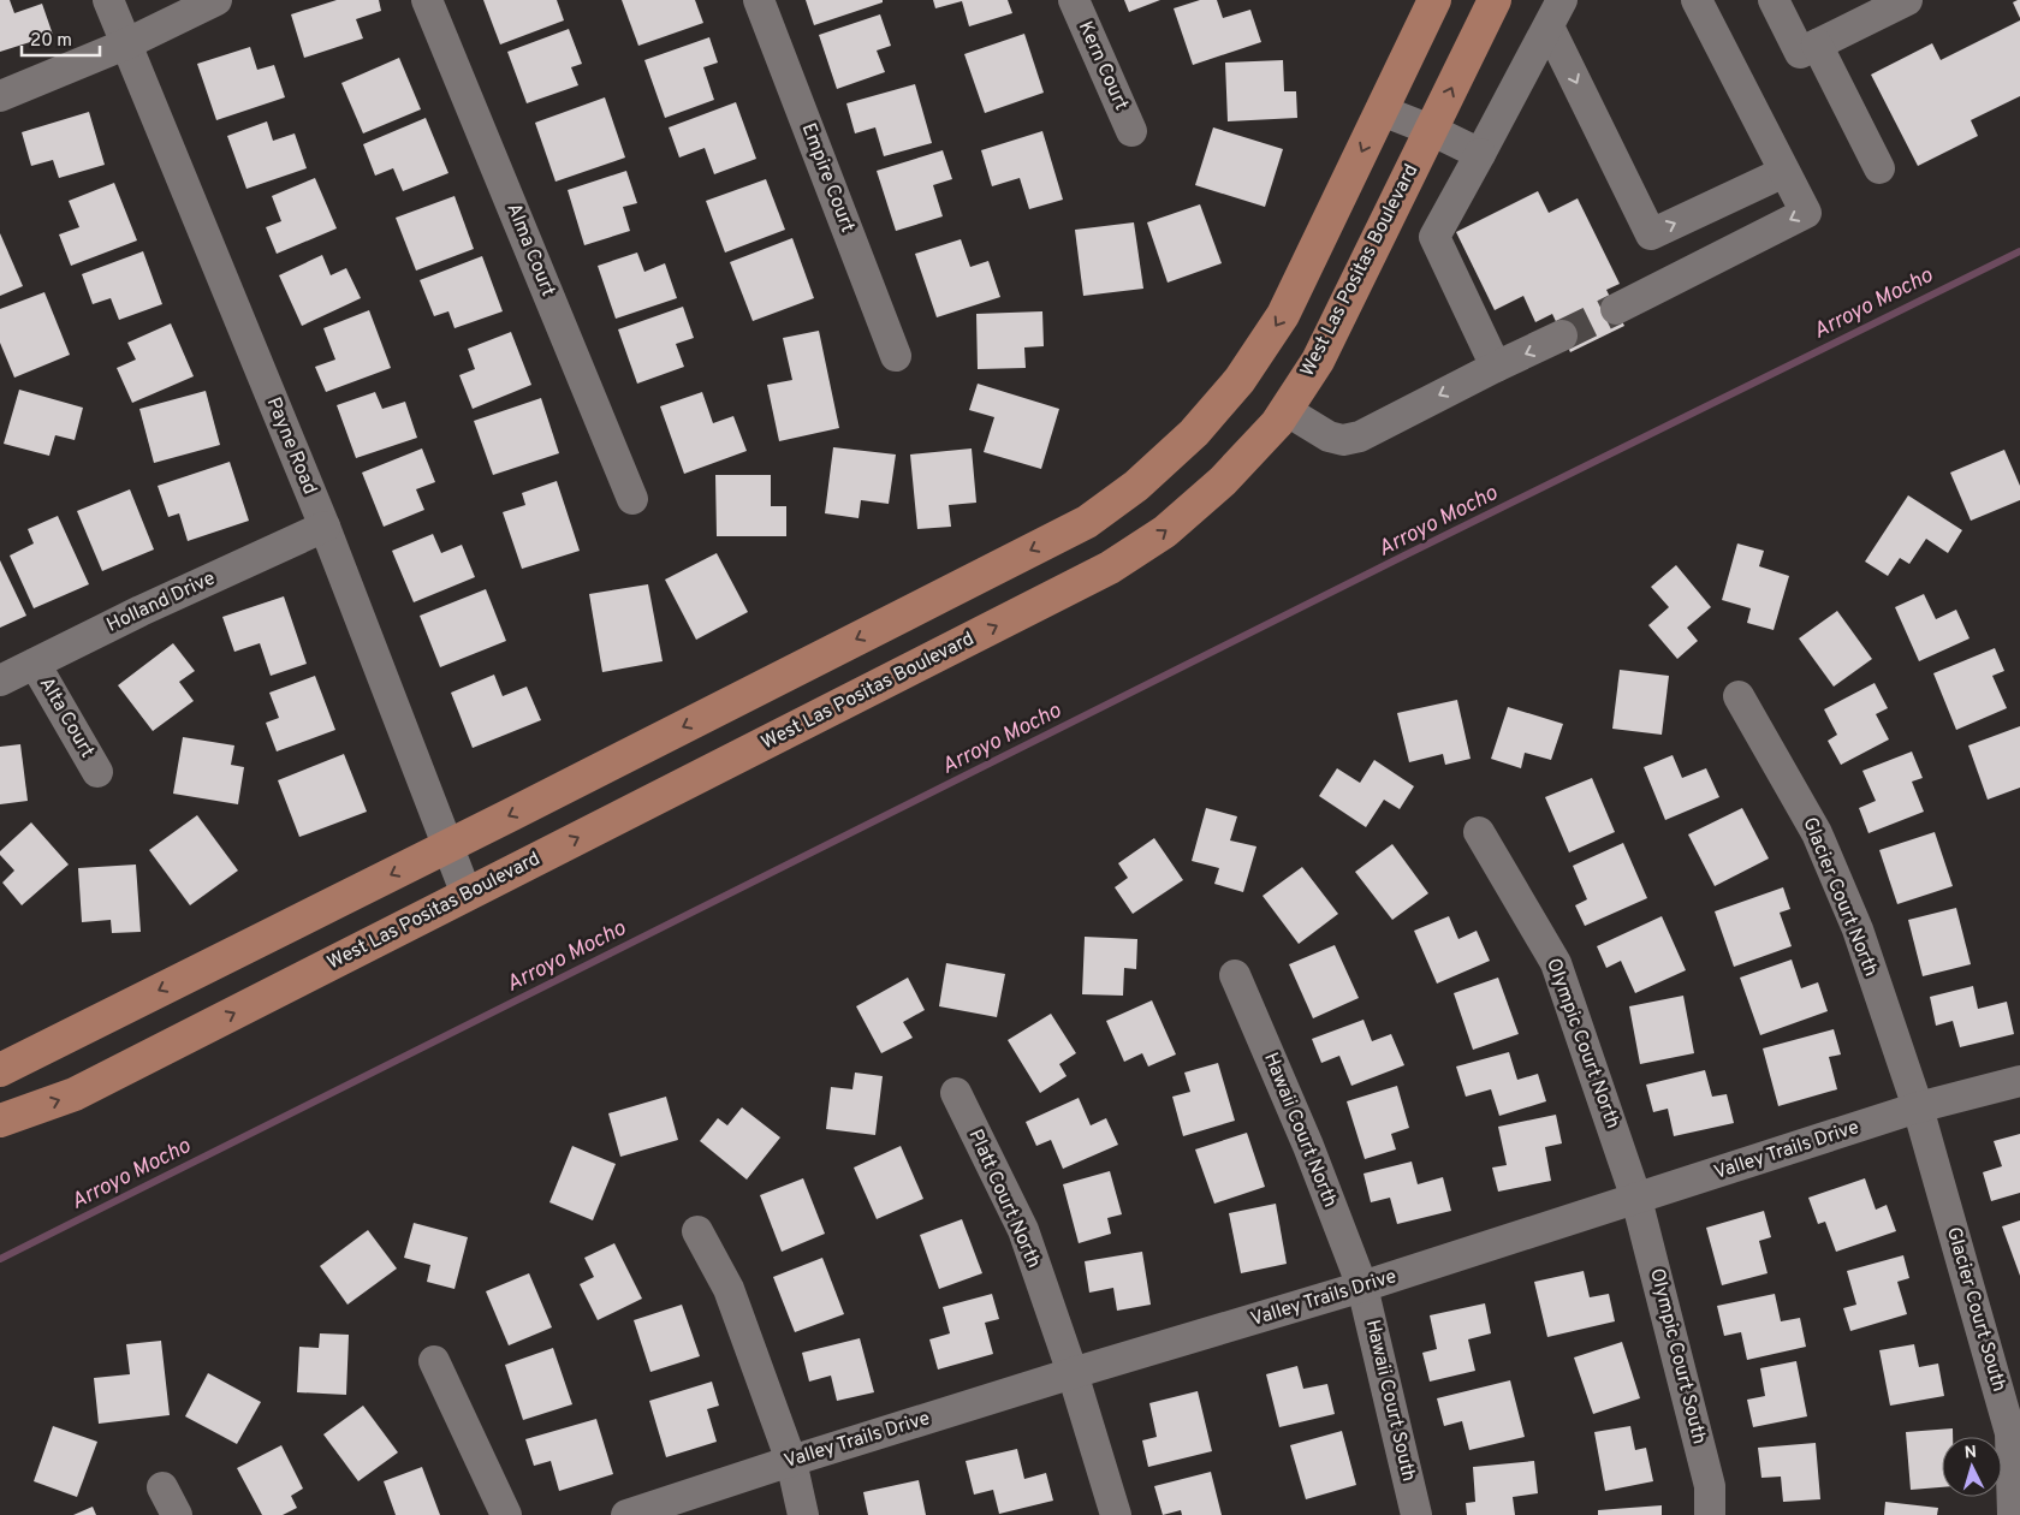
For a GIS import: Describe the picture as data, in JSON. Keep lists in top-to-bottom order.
{
  "streets": {
    "main road": ["West Las Positas Boulevard"],
    "street": [
      "Kern Court",
      "Empire Court",
      "Alma Court",
      "Payne Road",
      "Holland Drive",
      "Alta Court",
      "Glacier Court North",
      "Olympic Court North",
      "Hawaii Court North",
      "Valley Trails Drive",
      "Platt Court North",
      "Glacier Court South",
      "Olympic Court South",
      "Hawaii Court South"
    ]
  },
  "crossings": [
    ["West Las Positas Boulevard", "Payne Road"],
    ["Payne Road", "Holland Drive"],
    ["Holland Drive", "Alta Court"],
    ["Glacier Court North", "Valley Trails Drive"],
    ["Glacier Court North", "Glacier Court South"],
    ["Olympic Court North", "Valley Trails Drive"],
    ["Olympic Court North", "Olympic Court South"],
    ["Hawaii Court North", "Valley Trails Drive"],
    ["Hawaii Court North", "Hawaii Court South"],
    ["Valley Trails Drive", "Platt Court North"],
    ["Valley Trails Drive", "Glacier Court South"],
    ["Valley Trails Drive", "Olympic Court South"],
    ["Valley Trails Drive", "Hawaii Court South"]
  ],
  "water": ["Arroyo Mocho"],
  "scale_bar": "20 m",
  "north": "top"
}
